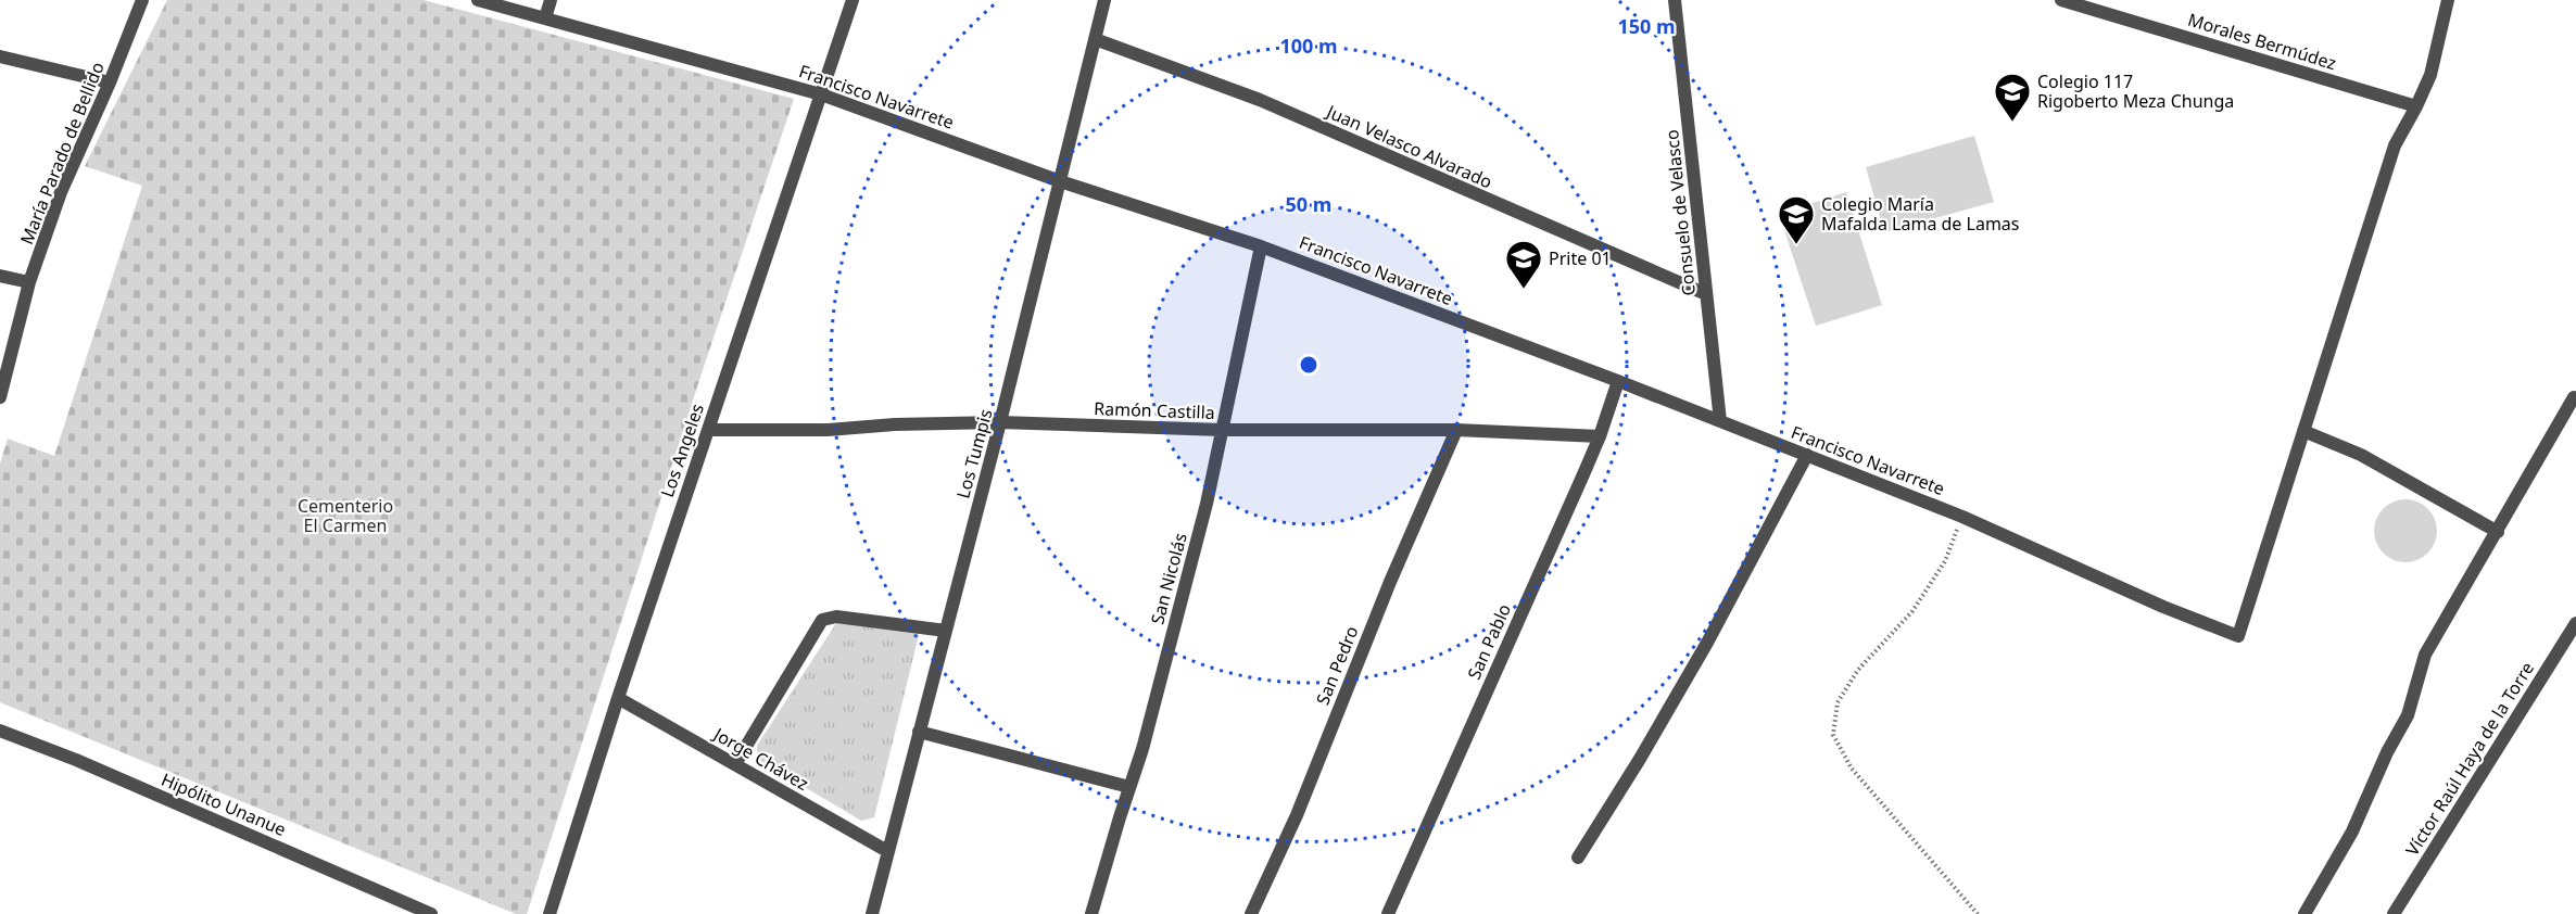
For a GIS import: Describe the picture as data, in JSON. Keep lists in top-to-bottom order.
{
  "streets": {
    "street": [
      "Morales Bermúdez",
      "Francisco Navarrete",
      "Juan Velasco Alvarado",
      "María Parado de Bellido",
      "Consuelo de Velasco",
      "Ramón Castilla",
      "Los Angeles",
      "Los Tumpis",
      "San Nicolás",
      "San Pablo",
      "San Pedro",
      "Jorge Chávez",
      "Víctor Raúl Haya de la Torre",
      "Hipólito Unanue"
    ]
  },
  "crossings": [
    ["Francisco Navarrete", "Consuelo de Velasco"],
    ["Francisco Navarrete", "Los Angeles"],
    ["Francisco Navarrete", "Los Tumpis"],
    ["Francisco Navarrete", "San Nicolás"],
    ["Francisco Navarrete", "San Pablo"],
    ["Juan Velasco Alvarado", "Consuelo de Velasco"],
    ["Juan Velasco Alvarado", "Los Tumpis"],
    ["Ramón Castilla", "Los Angeles"],
    ["Ramón Castilla", "Los Tumpis"],
    ["Ramón Castilla", "San Nicolás"],
    ["Ramón Castilla", "San Pablo"],
    ["Ramón Castilla", "San Pedro"],
    ["Los Angeles", "Jorge Chávez"],
    ["Los Tumpis", "Jorge Chávez"]
  ],
  "parks": ["Cementerio El Carmen"],
  "places": {
    "school or university": ["Colegio 117 Rigoberto Meza Chunga", "Colegio María Mafalda Lama de Lamas", "Prite 01"]
  },
  "rings": ["150 m", "100 m", "50 m"]
}
